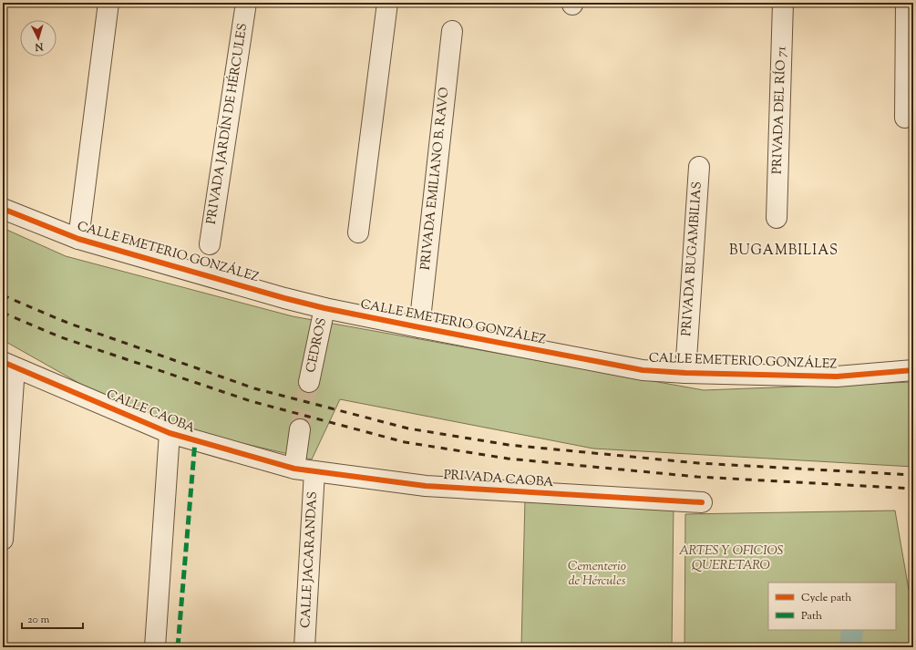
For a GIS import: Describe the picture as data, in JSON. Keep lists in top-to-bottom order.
{
  "streets": {
    "street": [
      "PRIVADA DEL RÍO 71",
      "PRIVADA JARDÍN DE HÉRCULES",
      "PRIVADA EMILIANO B. RAVO",
      "CALLE EMETERIO GONZÁLEZ",
      "PRIVADA BUGAMBILIAS",
      "CEDROS",
      "CALLE CAOBA",
      "PRIVADA CAOBA",
      "CALLE JACARANDAS"
    ]
  },
  "crossings": [
    ["PRIVADA EMILIANO B. RAVO", "CALLE EMETERIO GONZÁLEZ"],
    ["CALLE EMETERIO GONZÁLEZ", "PRIVADA BUGAMBILIAS"],
    ["CALLE EMETERIO GONZÁLEZ", "CEDROS"],
    ["CALLE CAOBA", "PRIVADA CAOBA"],
    ["PRIVADA CAOBA", "CALLE JACARANDAS"]
  ],
  "districts": ["BUGAMBILIAS"],
  "parks": ["ARTES Y OFICIOS QUERETARO", "Cementerio de Hércules"],
  "legend": ["Cycle path", "Path"],
  "scale_bar": "20 m",
  "north": "bottom"
}
